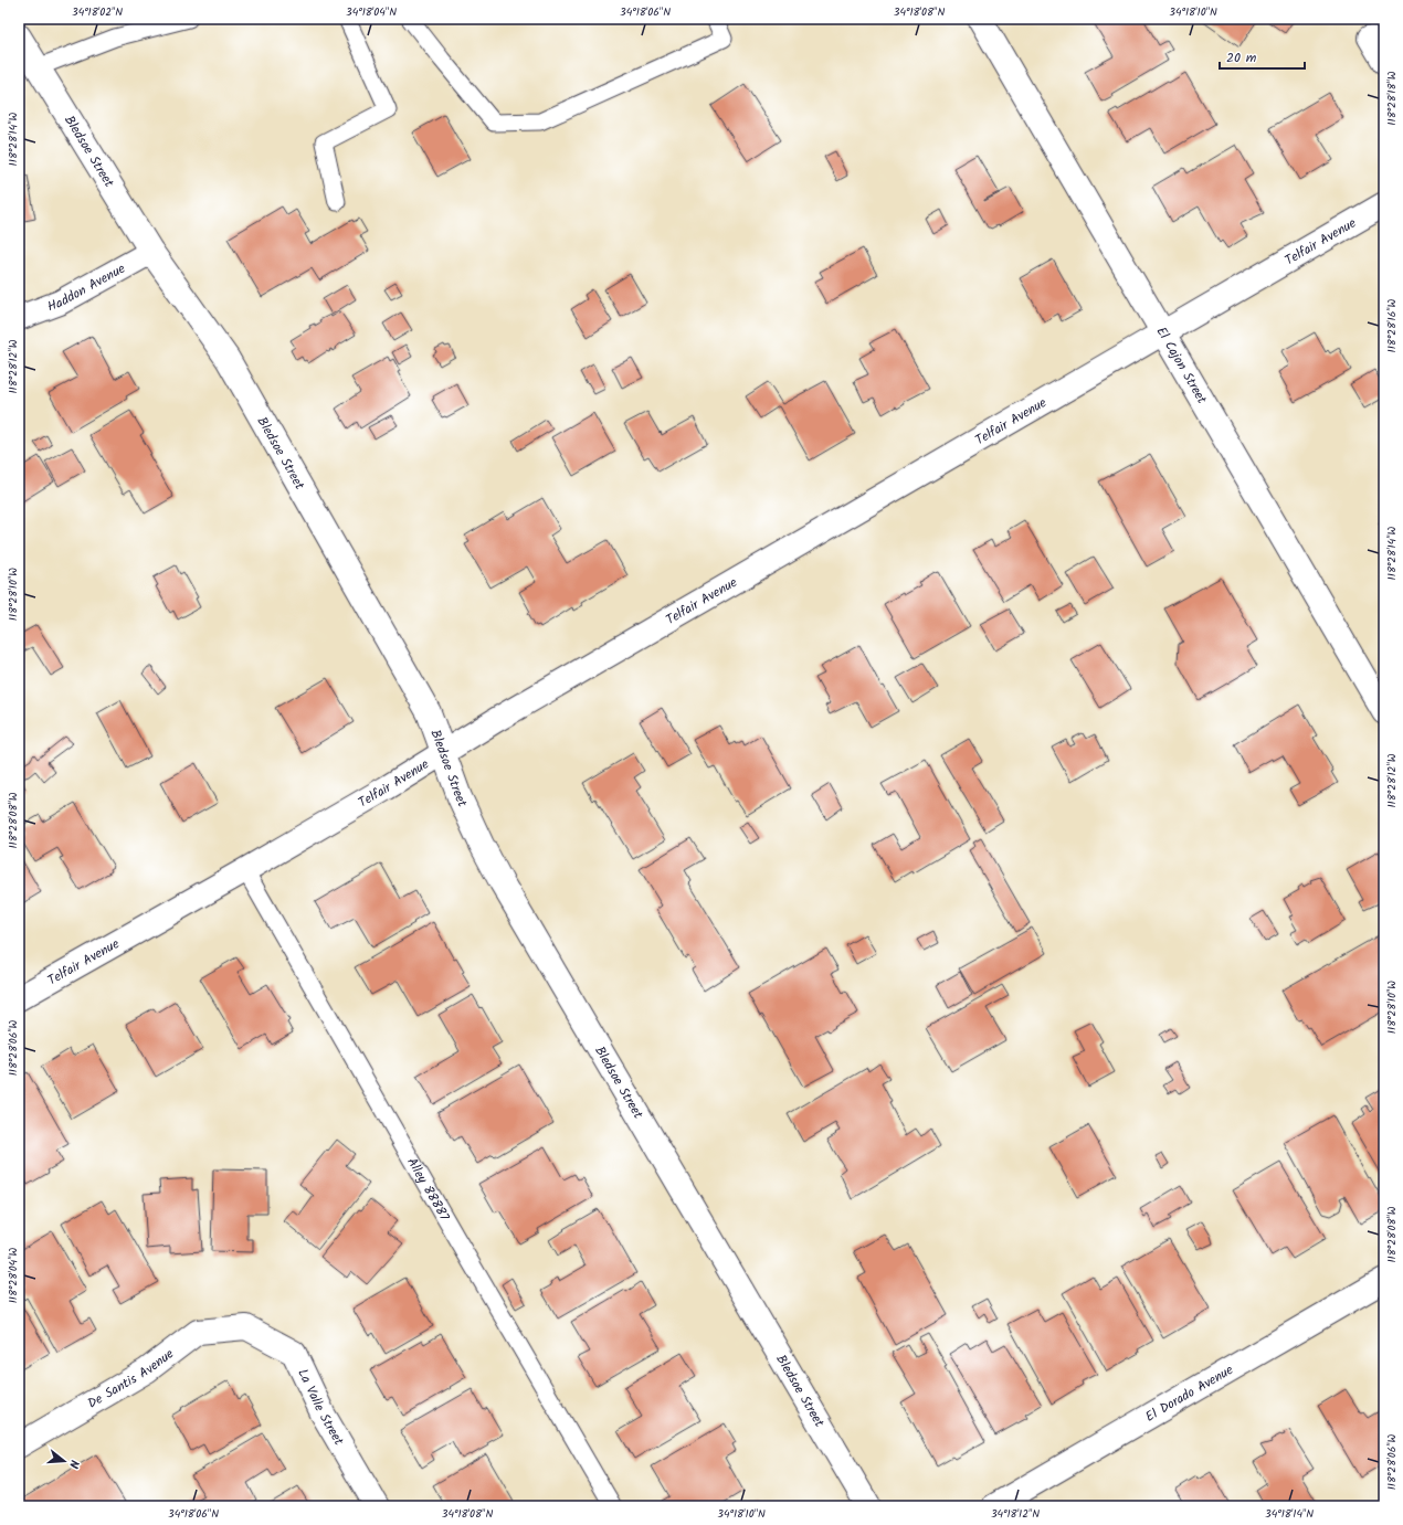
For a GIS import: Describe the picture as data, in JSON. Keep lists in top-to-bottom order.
{
  "streets": {
    "street": [
      "Bledsoe Street",
      "Telfair Avenue",
      "Haddon Avenue",
      "El Cajon Street",
      "De Santis Avenue",
      "El Dorado Avenue",
      "La Valle Street"
    ],
    "lane": ["Alley 88887"]
  },
  "crossings": [
    ["Bledsoe Street", "Telfair Avenue"],
    ["Bledsoe Street", "Haddon Avenue"],
    ["Telfair Avenue", "El Cajon Street"],
    ["Telfair Avenue", "Alley 88887"],
    ["De Santis Avenue", "La Valle Street"]
  ],
  "scale_bar": "20 m",
  "north": "right",
  "coordinates": [
    "34°18'02\"N",
    "34°18'04\"N",
    "34°18'06\"N",
    "34°18'08\"N",
    "34°18'10\"N",
    "118°28'18\"W",
    "118°28'14\"W",
    "118°28'16\"W",
    "118°28'12\"W",
    "118°28'10\"W",
    "118°28'08\"W",
    "118°28'06\"W",
    "118°28'04\"W",
    "34°18'12\"N",
    "34°18'14\"N"
  ]
}
